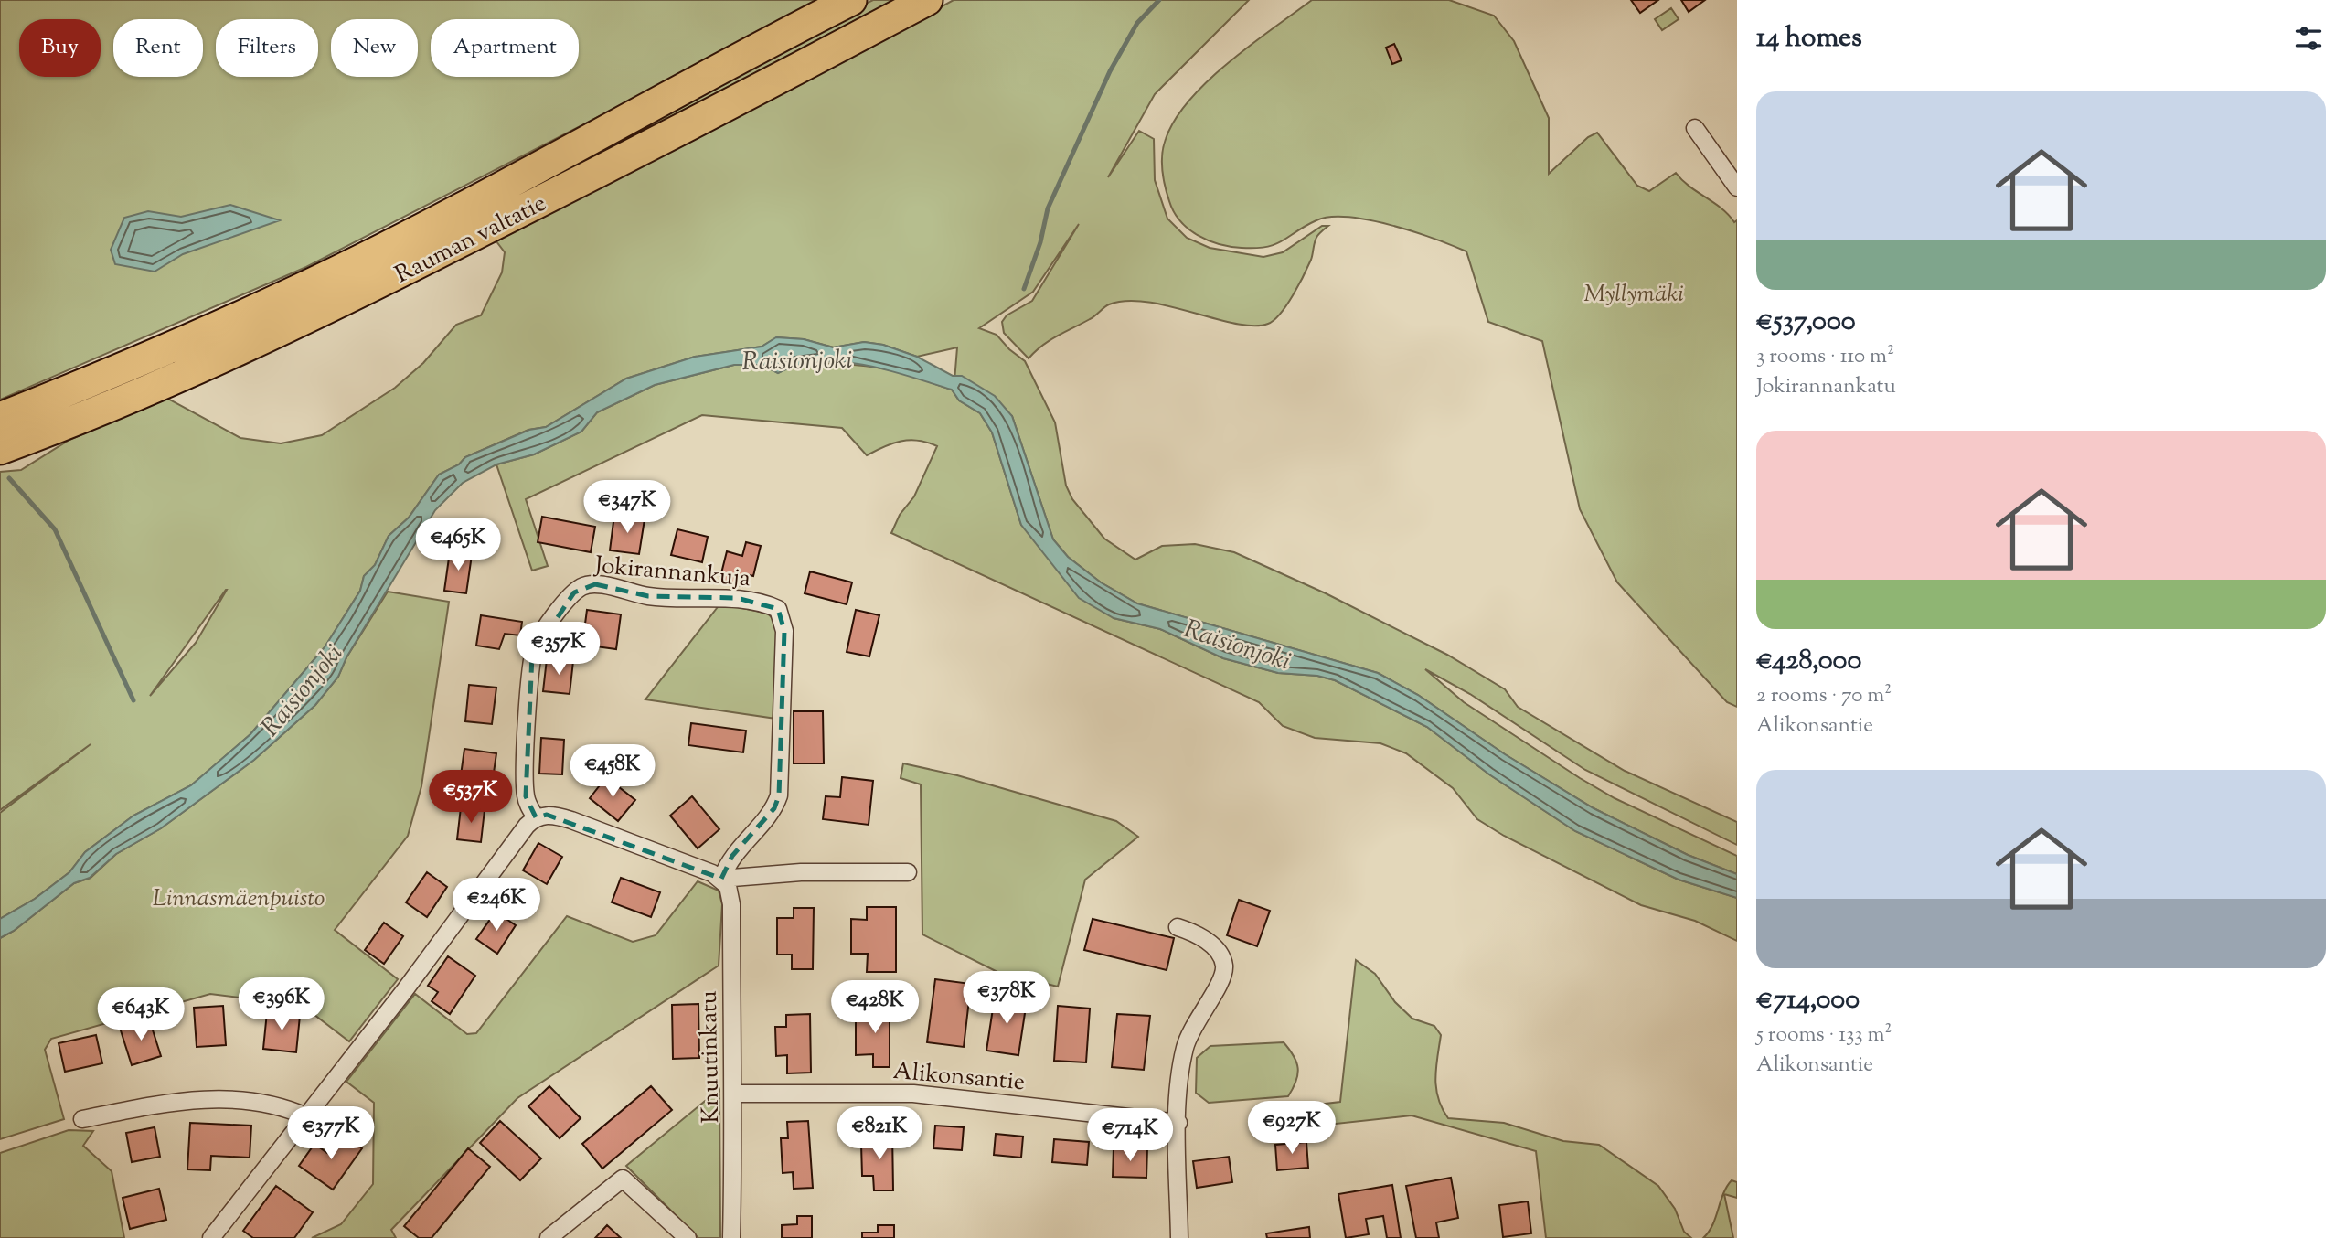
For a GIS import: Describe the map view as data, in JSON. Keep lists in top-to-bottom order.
{
  "streets": {
    "highway": ["Rauman valtatie"],
    "street": ["Jokirannankuja", "Knuutinkatu", "Alikonsantie"]
  },
  "crossings": [
    ["Jokirannankuja", "Knuutinkatu"],
    ["Knuutinkatu", "Alikonsantie"]
  ],
  "water": ["Raisionjoki"],
  "parks": ["Myllymäki", "Linnasmäenpuisto"],
  "page": {
    "heading": "14 homes",
    "chip": [
      "Buy",
      "Rent",
      "Filters",
      "New",
      "Apartment"
    ],
    "list": [
      {
        "name": "€537,000",
        "note": "3 rooms · 110 m² · Jokirannankatu"
      },
      {
        "name": "€428,000",
        "note": "2 rooms · 70 m² · Alikonsantie"
      },
      {
        "name": "€714,000",
        "note": "5 rooms · 133 m² · Alikonsantie"
      }
    ],
    "price": [
      "€347K",
      "€465K",
      "€357K",
      "€458K",
      "€537K",
      "€246K",
      "€378K",
      "€396K",
      "€428K",
      "€643K",
      "€927K",
      "€377K",
      "€821K",
      "€714K"
    ]
  }
}
